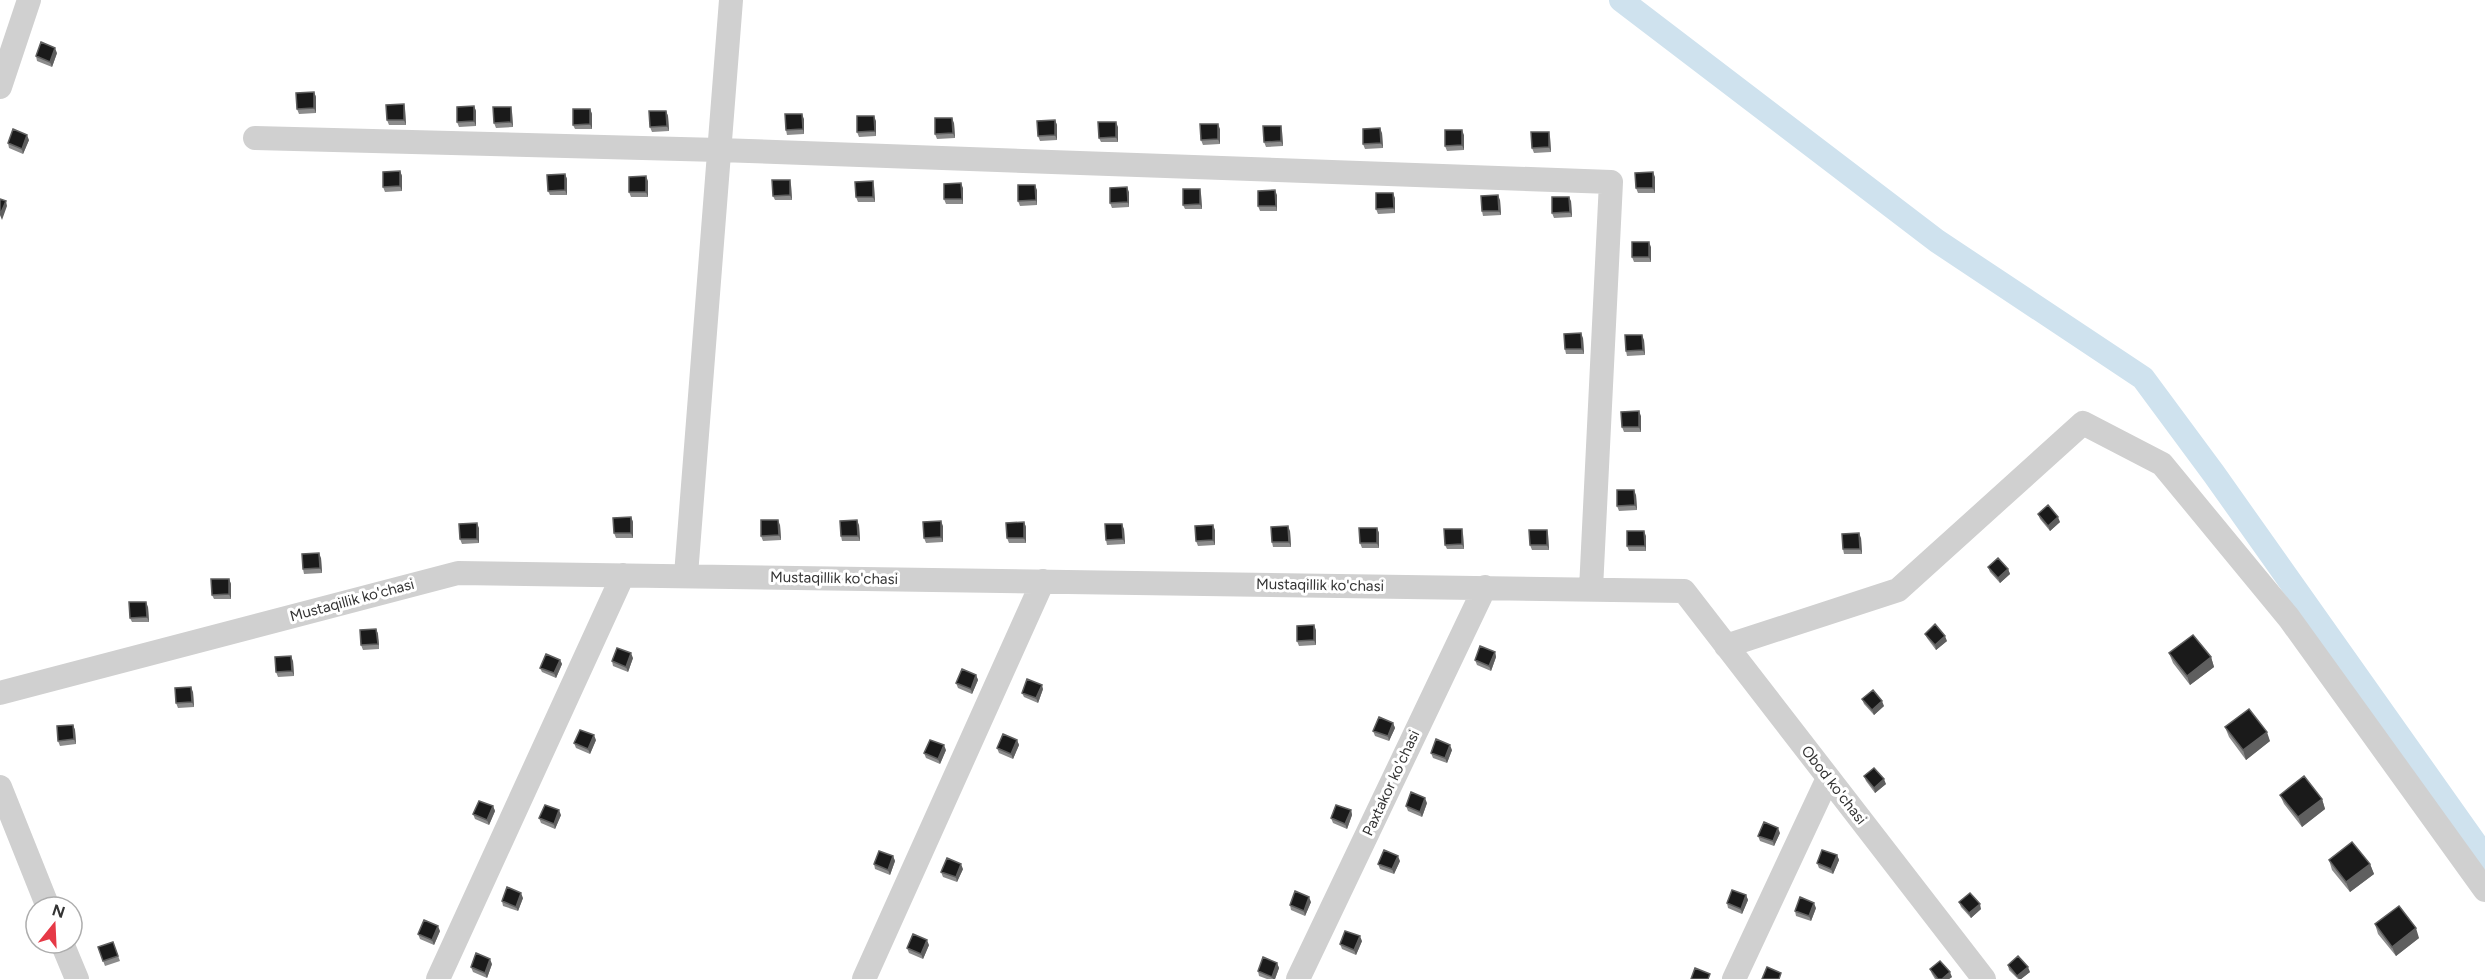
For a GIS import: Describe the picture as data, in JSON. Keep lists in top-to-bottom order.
{
  "streets": {
    "street": ["Mustaqillik ko'chasi", "Paxtakor ko'chasi", "Obod ko'chasi"]
  },
  "crossings": [
    ["Mustaqillik ko'chasi", "Paxtakor ko'chasi"],
    ["Mustaqillik ko'chasi", "Obod ko'chasi"]
  ],
  "north": "top"
}
